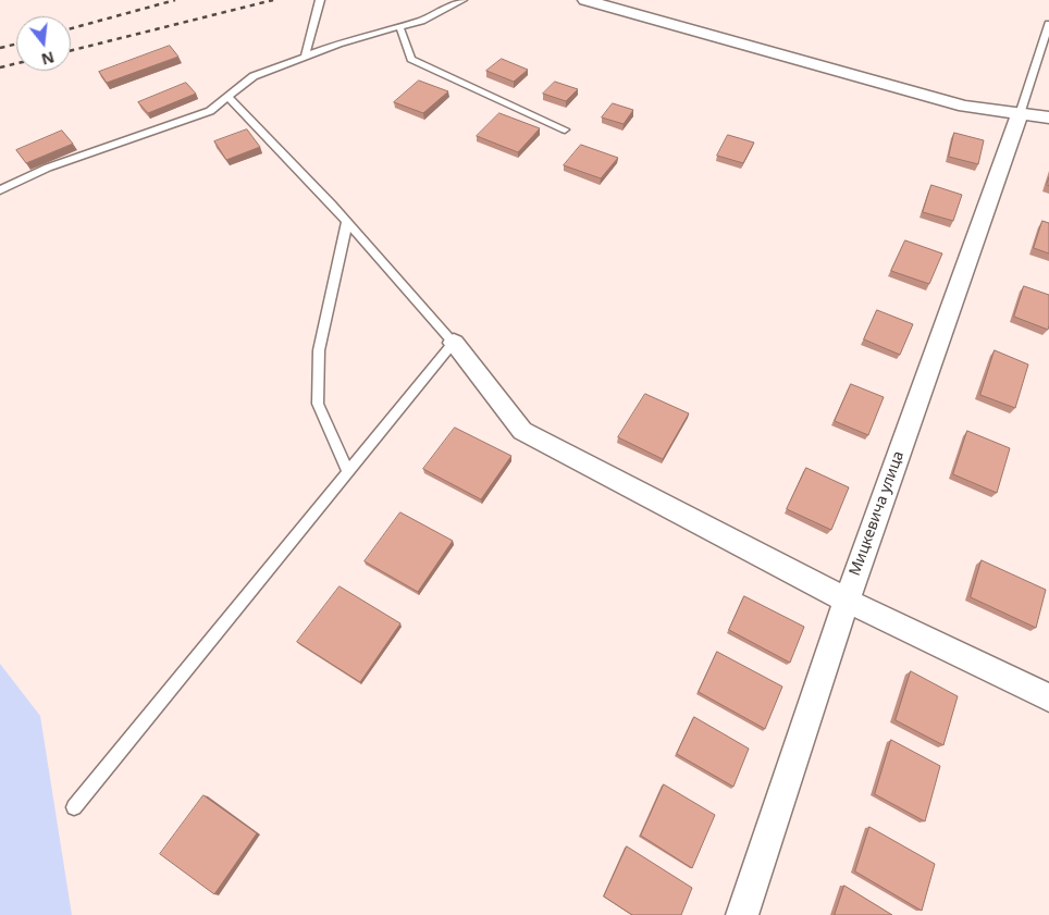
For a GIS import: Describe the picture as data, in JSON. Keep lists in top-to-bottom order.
{
  "streets": {
    "street": ["Мицкевича улица"]
  },
  "north": "bottom"
}
